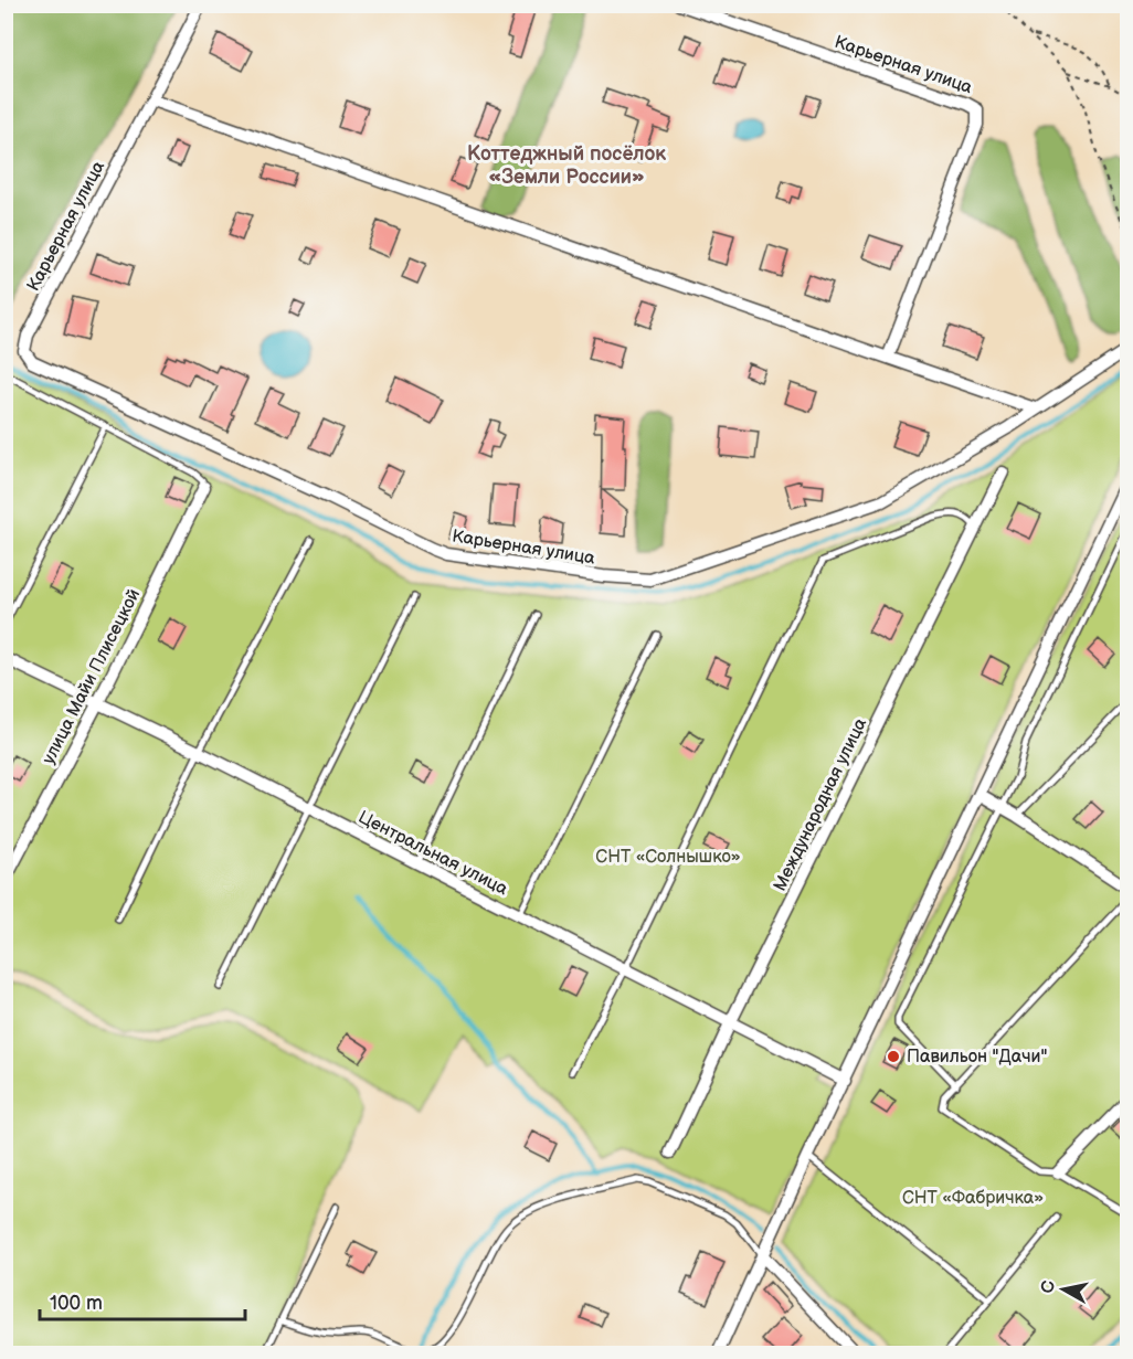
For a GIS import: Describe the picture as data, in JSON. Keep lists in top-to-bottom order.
{
  "streets": {
    "street": [
      "Карьерная улица",
      "улица Майи Плисецкой",
      "Международная улица",
      "Центральная улица"
    ]
  },
  "crossings": [
    ["улица Майи Плисецкой", "Центральная улица"],
    ["Международная улица", "Центральная улица"]
  ],
  "districts": ["Коттеджный посёлок «Земли России»"],
  "parks": ["СНТ «Солнышко»", "СНТ «Фабричка»"],
  "places": ["Павильон \"Дачи\""],
  "scale_bar": "100 m",
  "north": "left"
}
